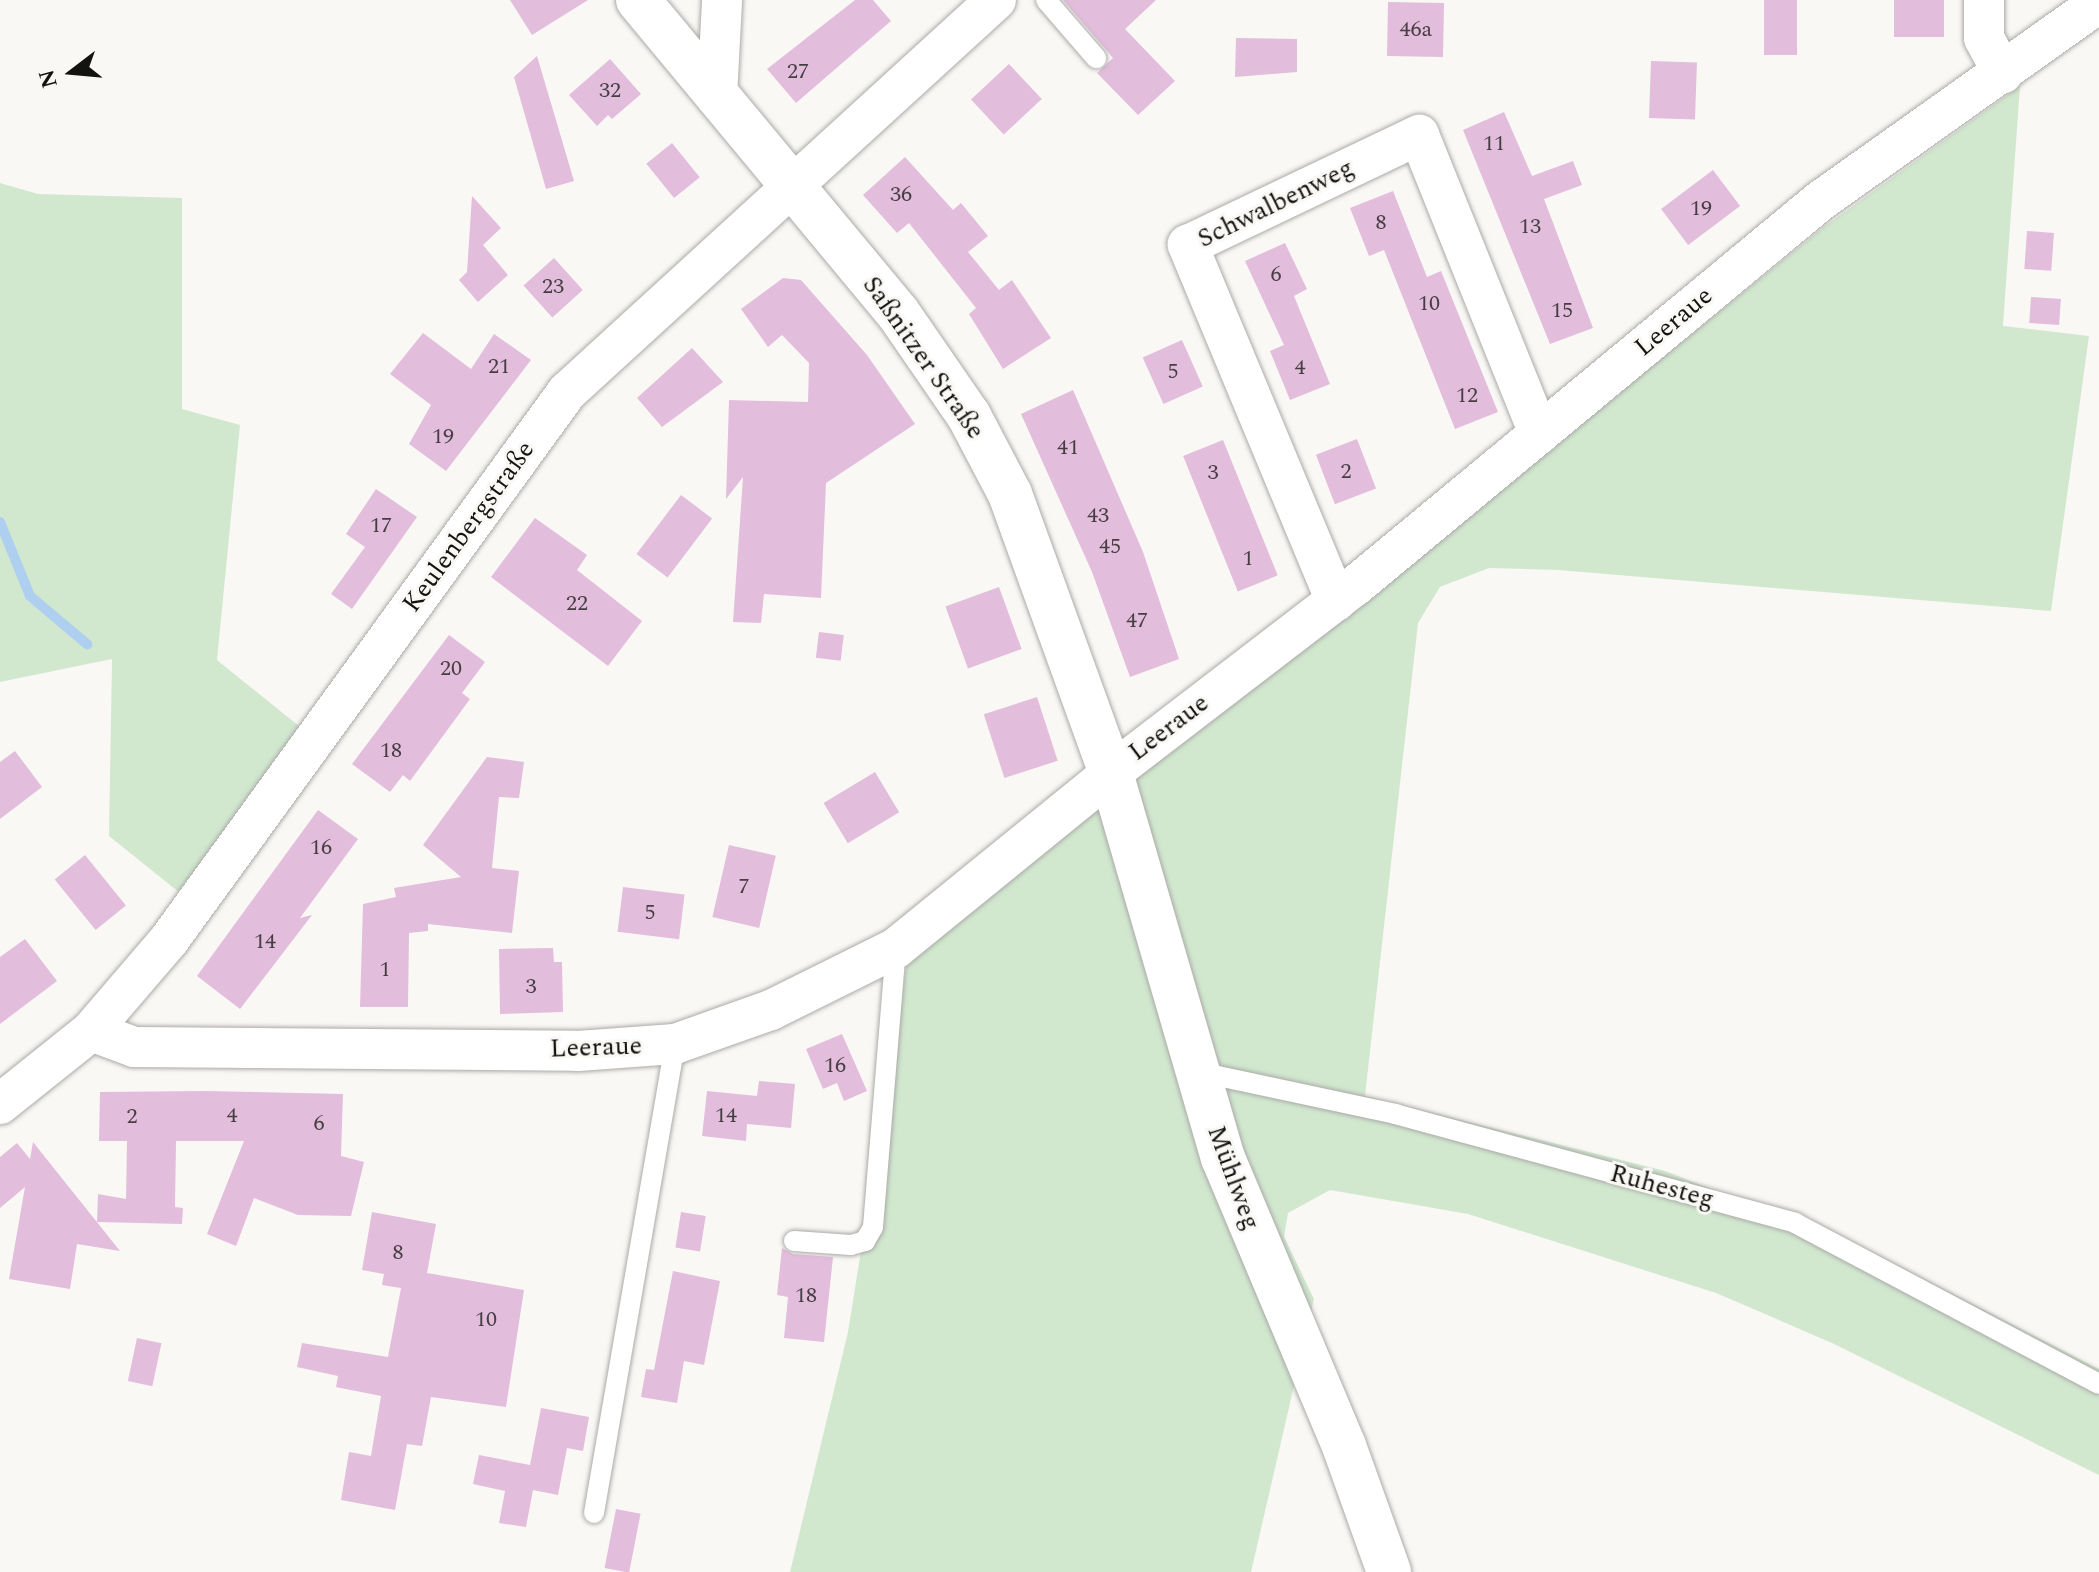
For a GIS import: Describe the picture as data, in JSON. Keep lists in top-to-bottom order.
{
  "streets": {
    "street": [
      "Schwalbenweg",
      "Leeraue",
      "Saßnitzer Straße",
      "Keulenbergstraße",
      "Mühlweg"
    ],
    "lane": ["Ruhesteg"]
  },
  "crossings": [
    ["Schwalbenweg", "Leeraue"],
    ["Leeraue", "Saßnitzer Straße"],
    ["Leeraue", "Keulenbergstraße"],
    ["Leeraue", "Mühlweg"],
    ["Saßnitzer Straße", "Keulenbergstraße"],
    ["Saßnitzer Straße", "Mühlweg"],
    ["Mühlweg", "Ruhesteg"]
  ],
  "house_numbers": [
    "46a",
    "27",
    "32",
    "11",
    "36",
    "19",
    "8",
    "13",
    "6",
    "23",
    "10",
    "15",
    "21",
    "4",
    "5",
    "12",
    "19",
    "41",
    "2",
    "3",
    "43",
    "17",
    "45",
    "1",
    "22",
    "47",
    "20",
    "18",
    "16",
    "7",
    "5",
    "14",
    "1",
    "3",
    "16",
    "4",
    "14",
    "2",
    "6",
    "8",
    "18",
    "10"
  ],
  "north": "left"
}
